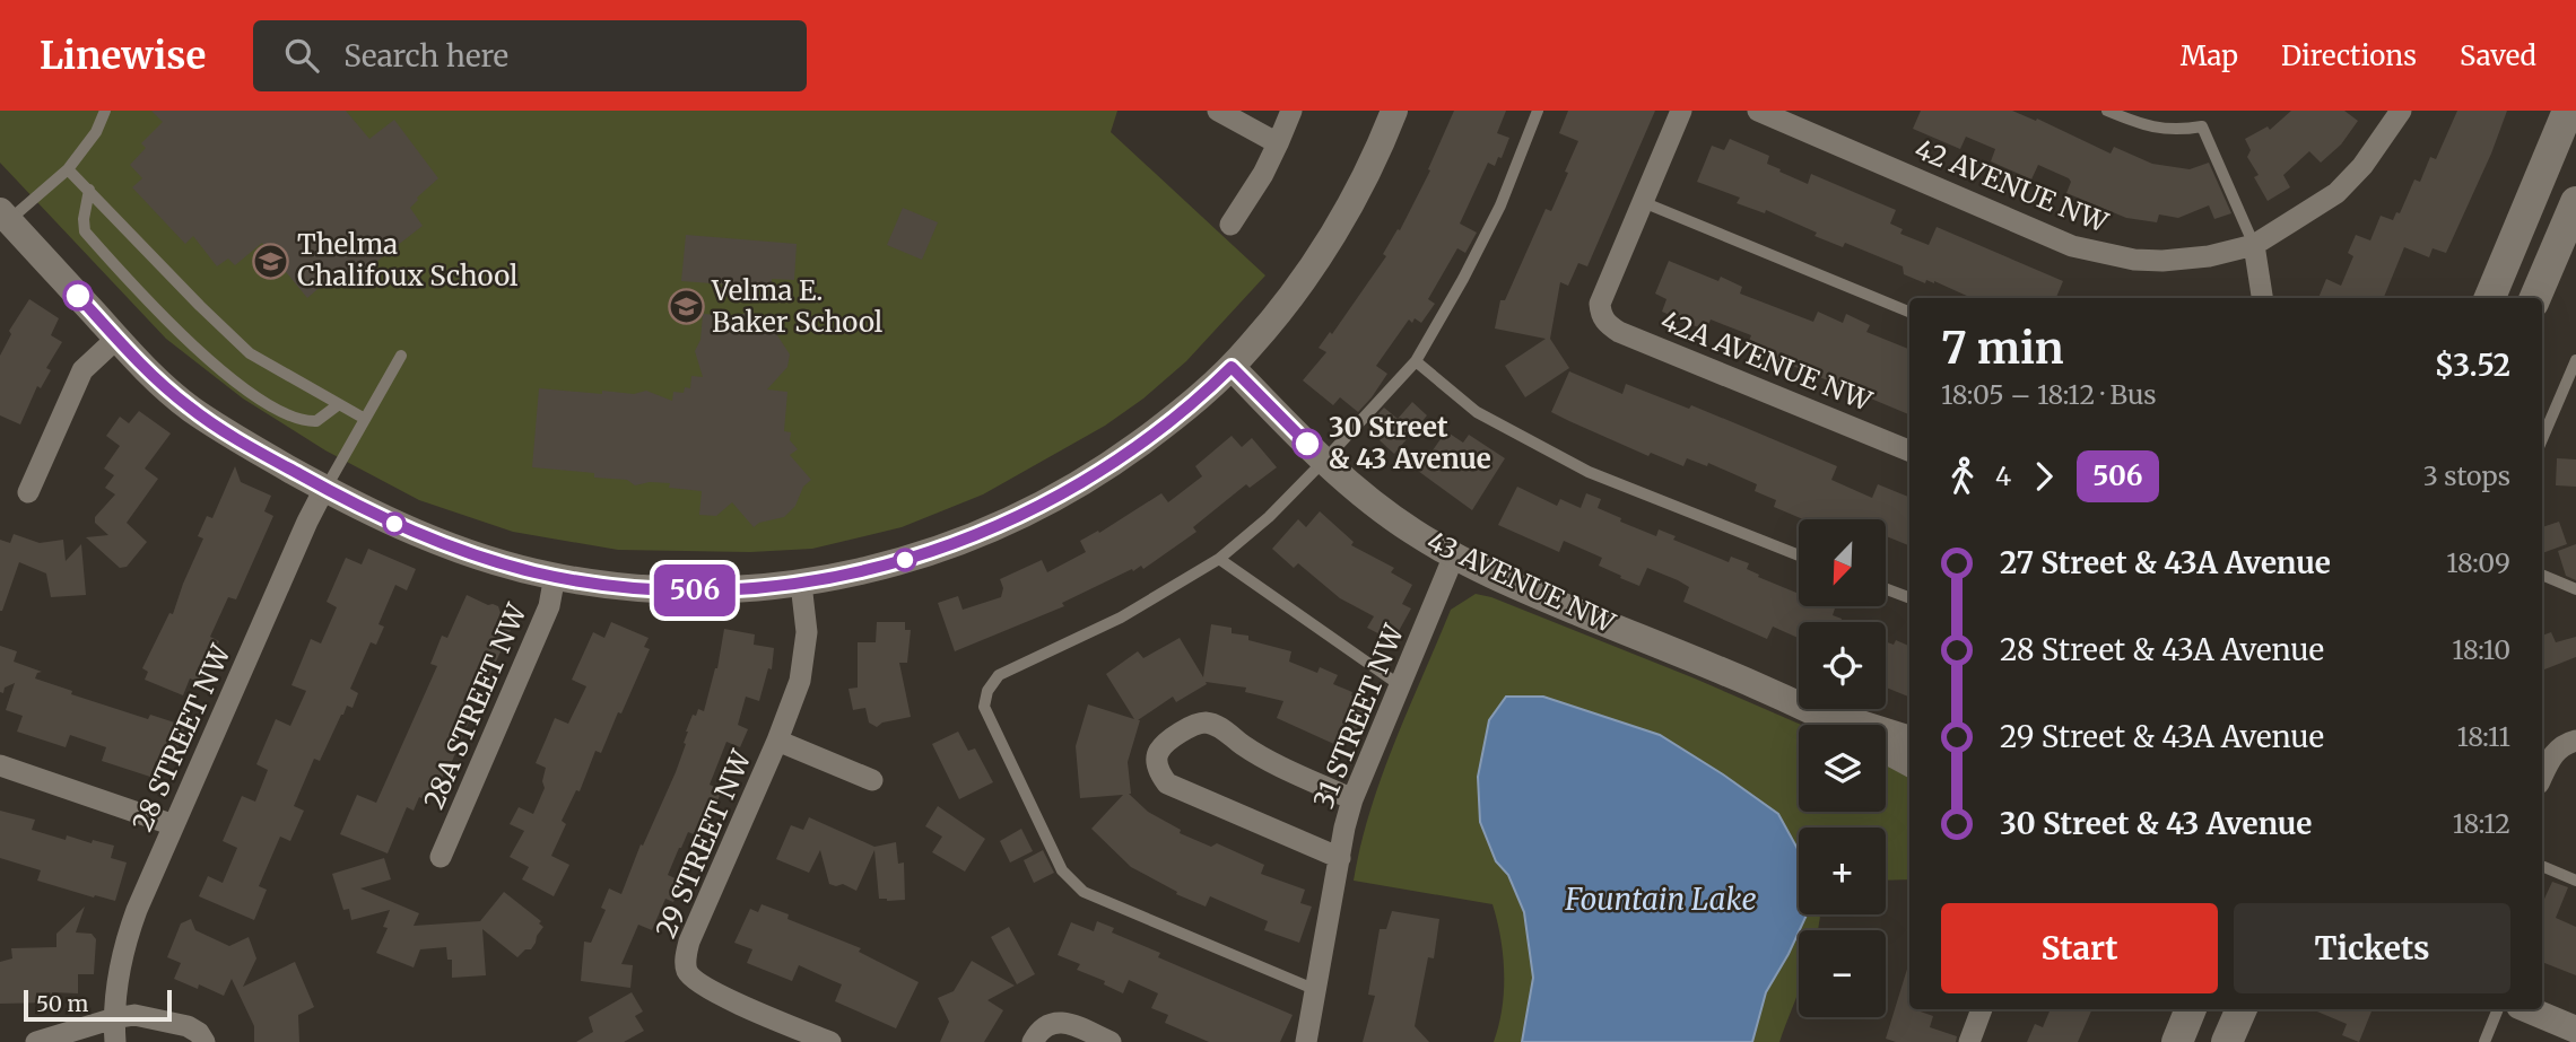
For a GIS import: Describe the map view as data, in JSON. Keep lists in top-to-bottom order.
{
  "streets": {
    "street": [
      "42 AVENUE NW",
      "42A AVENUE NW",
      "43 AVENUE NW",
      "28A STREET NW",
      "31 STREET NW",
      "28 STREET NW",
      "29 STREET NW"
    ]
  },
  "crossings": [
    ["43 AVENUE NW", "31 STREET NW"]
  ],
  "water": ["Fountain Lake"],
  "places": {
    "school or university": ["Thelma Chalifoux School", "Velma E. Baker School"],
    "other": ["30 Street & 43 Avenue"]
  },
  "lines": ["bus line 506"],
  "scale_bar": "50 m",
  "north": "bottom left",
  "page": {
    "header": "Linewise",
    "search": "Search here",
    "nav": ["Map", "Directions", "Saved"],
    "on_map": "506",
    "heading": ["7 min", "18:05 – 18:12 · Bus", "$3.52"],
    "legs": ["4", "506", "3 stops"],
    "map_buttons": ["+", "−"],
    "list": [
      {
        "name": "27 Street & 43A Avenue",
        "value": "18:09"
      },
      {
        "name": "28 Street & 43A Avenue",
        "value": "18:10"
      },
      {
        "name": "29 Street & 43A Avenue",
        "value": "18:11"
      },
      {
        "name": "30 Street & 43 Avenue",
        "value": "18:12"
      }
    ],
    "buttons": ["Start", "Tickets"],
    "scale": "50 m"
  }
}
